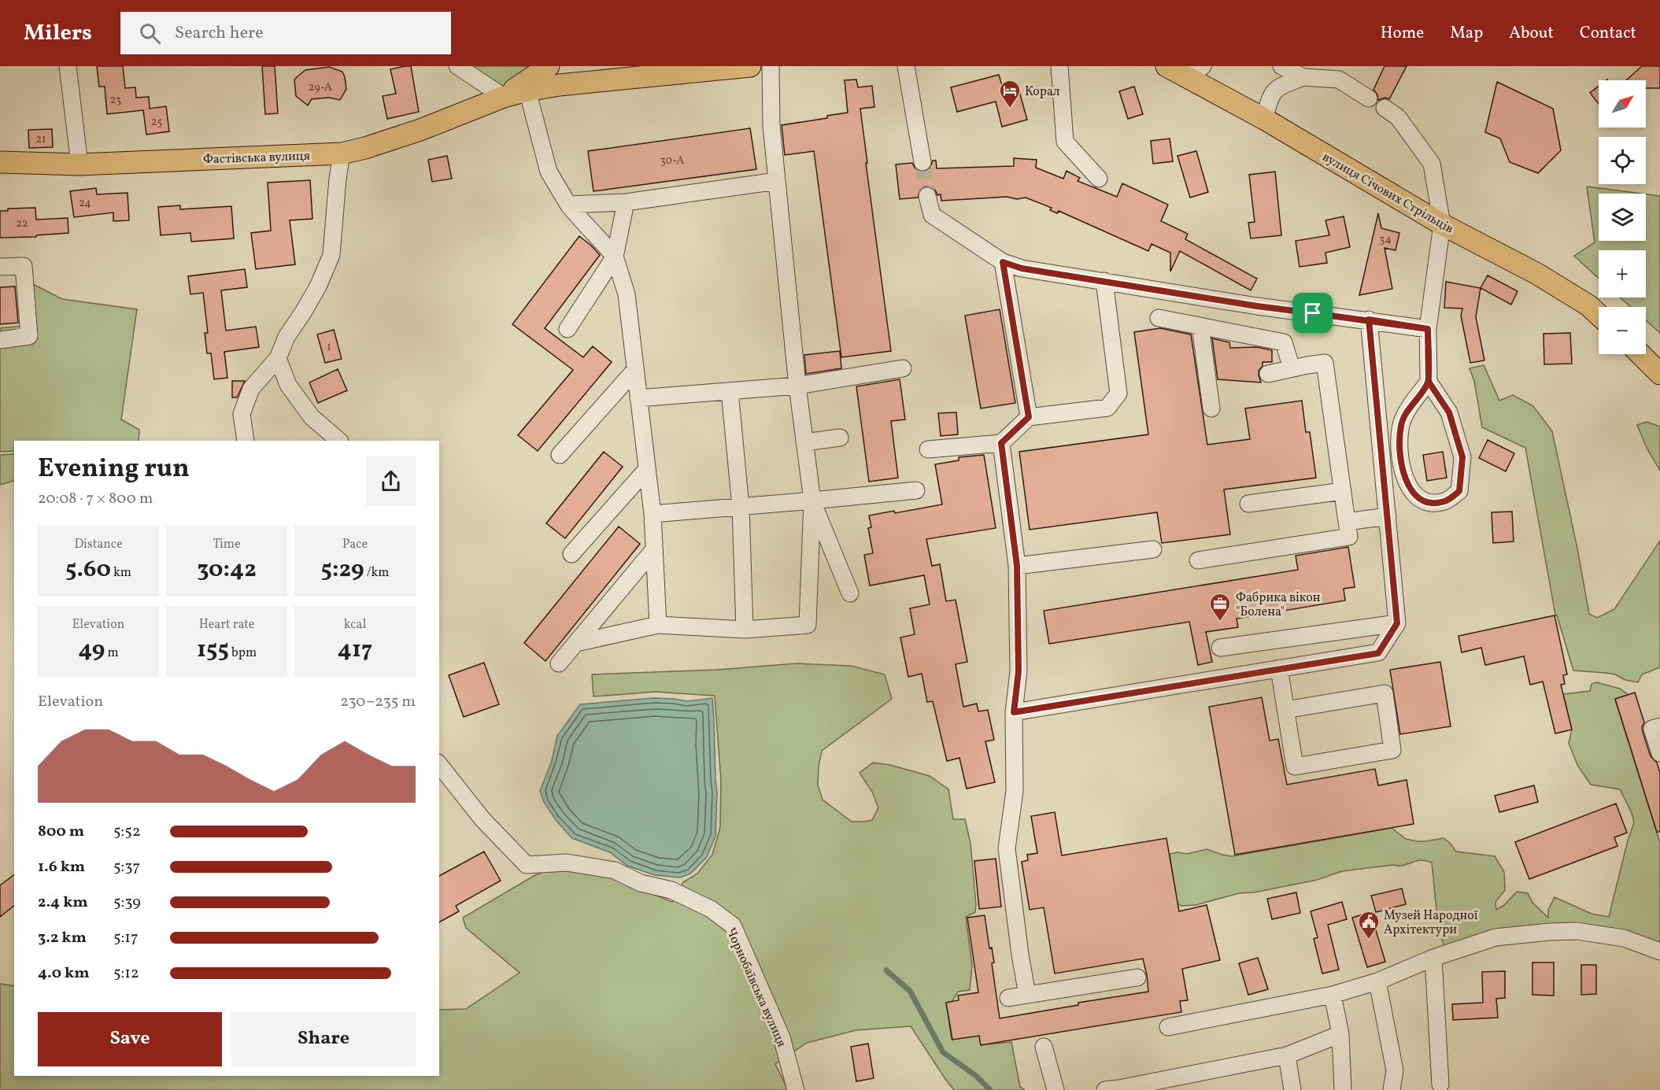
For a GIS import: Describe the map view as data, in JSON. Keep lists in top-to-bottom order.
{
  "streets": {
    "main road": ["Фастівська вулиця", "вулиця Січових Стрільців"],
    "street": ["Чорнобаївська вулиця"]
  },
  "places": {
    "hotel": ["Корал"],
    "office": ["Фабрика вікон \"Болена\""],
    "public building": ["Музей Народної Архітектури"]
  },
  "house_numbers": [
    "29-А",
    "23",
    "25",
    "21",
    "30-А",
    "24",
    "22",
    "34",
    "1"
  ],
  "north": "top right",
  "page": {
    "header": "Milers",
    "search": "Search here",
    "nav": [
      "Home",
      "Map",
      "About",
      "Contact"
    ],
    "map_buttons": ["+", "−"],
    "heading": ["Evening run", "20:08 · 7 × 800 m"],
    "stats": [
      ["Distance", "5.60 km"],
      ["Time", "30:42"],
      ["Pace", "5:29 /km"],
      ["Elevation", "49 m"],
      ["Heart rate", "155 bpm"],
      ["kcal", "417"]
    ],
    "chart": ["Elevation", "230–235 m"],
    "list": [
      {
        "name": "800 m",
        "note": "5:52"
      },
      {
        "name": "1.6 km",
        "note": "5:37"
      },
      {
        "name": "2.4 km",
        "note": "5:39"
      },
      {
        "name": "3.2 km",
        "note": "5:17"
      },
      {
        "name": "4.0 km",
        "note": "5:12"
      }
    ],
    "buttons": ["Save", "Share"]
  }
}
